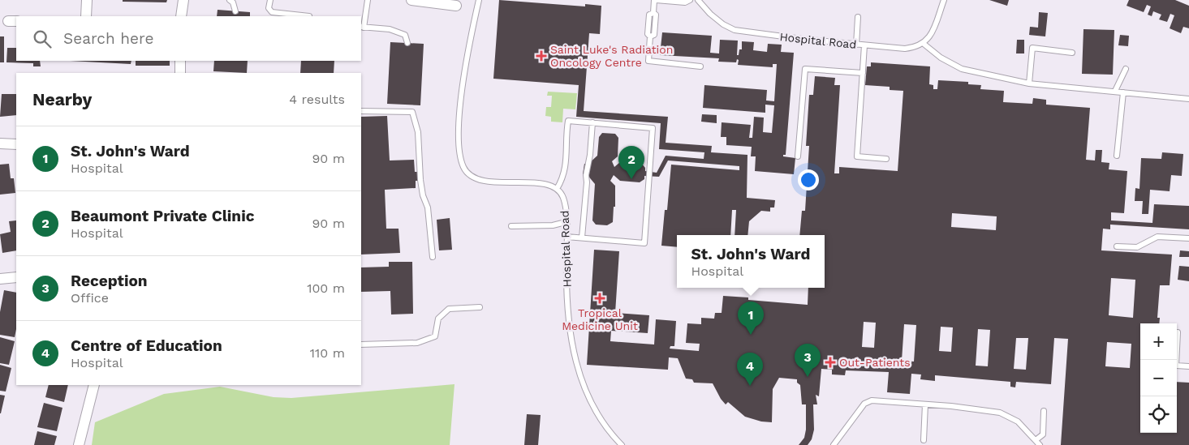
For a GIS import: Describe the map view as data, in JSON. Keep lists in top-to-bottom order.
{
  "streets": {
    "lane": ["Hospital Road"]
  },
  "places": {
    "health": ["Saint Luke's Radiation Oncology Centre", "Tropical Medicine Unit", "Out-Patients"]
  },
  "page": {
    "search": "Search here",
    "heading": ["Nearby", "4 results"],
    "list": [
      {
        "mark": "1",
        "name": "St. John's Ward",
        "note": "Hospital",
        "value": "90 m"
      },
      {
        "mark": "2",
        "name": "Beaumont Private Clinic",
        "note": "Hospital",
        "value": "90 m"
      },
      {
        "mark": "3",
        "name": "Reception",
        "note": "Office",
        "value": "100 m"
      },
      {
        "mark": "4",
        "name": "Centre of Education",
        "note": "Hospital",
        "value": "110 m"
      }
    ],
    "pins": [
      "2",
      "1",
      "3",
      "4"
    ],
    "popup": ["St. John's Ward", "Hospital"],
    "map_buttons": ["+", "−"]
  }
}
